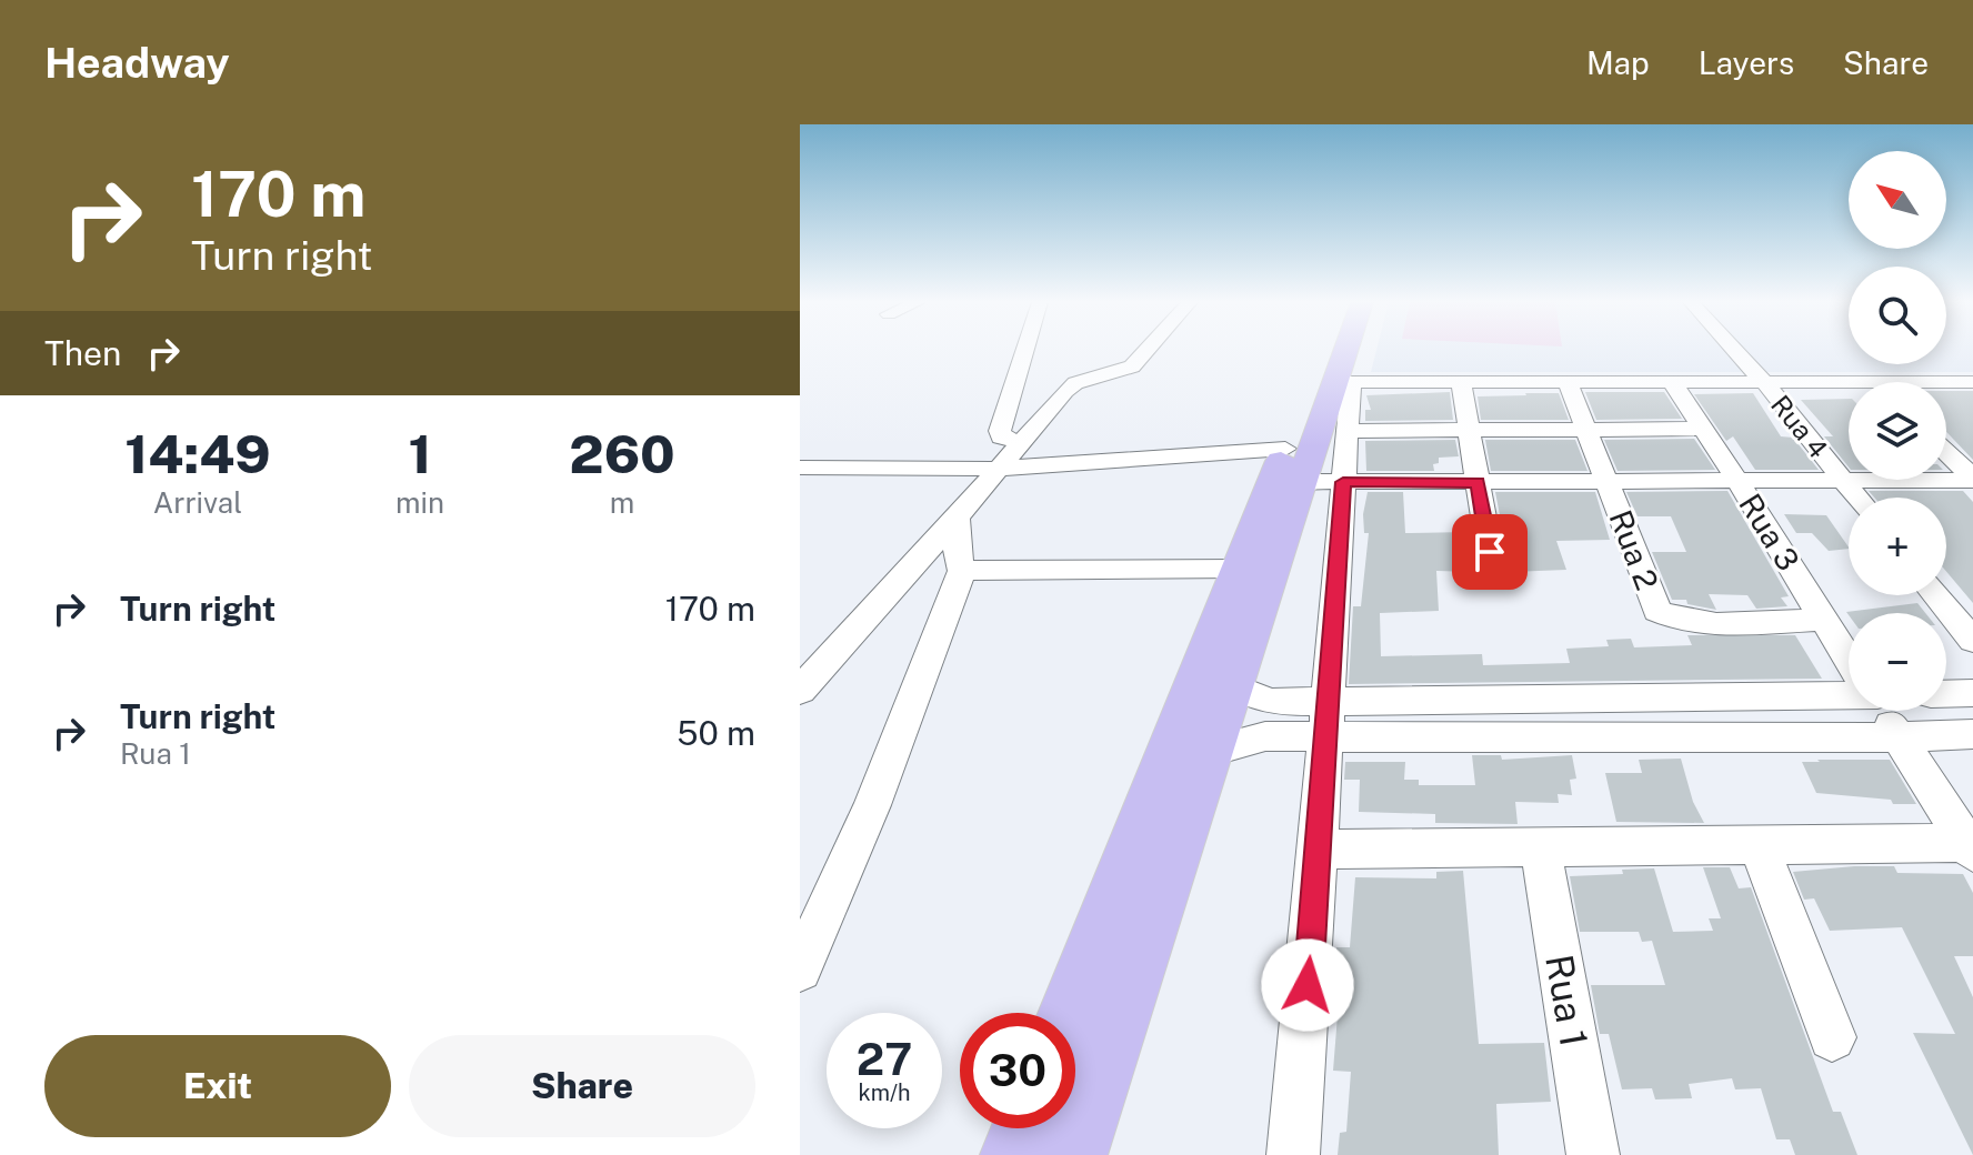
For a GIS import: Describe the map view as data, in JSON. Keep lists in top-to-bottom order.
{
  "streets": {
    "street": [
      "Rua 4",
      "Rua 3",
      "Rua 2",
      "Rua 1"
    ]
  },
  "crossings": [
    ["Rua 3", "Rua 2"]
  ],
  "north": "top left",
  "page": {
    "header": "Headway",
    "nav": ["Map", "Layers", "Share"],
    "turn": ["170 m", "Turn right"],
    "map_buttons": ["+", "−"],
    "then": "Then",
    "eta": [
      "14:49",
      "Arrival",
      "1",
      "min",
      "260",
      "m"
    ],
    "list": [
      {
        "name": "Turn right",
        "value": "170 m"
      },
      {
        "name": "Turn right",
        "note": "Rua 1",
        "value": "50 m"
      }
    ],
    "speed": "27 km/h",
    "limit": "30",
    "buttons": ["Exit", "Share"]
  }
}
